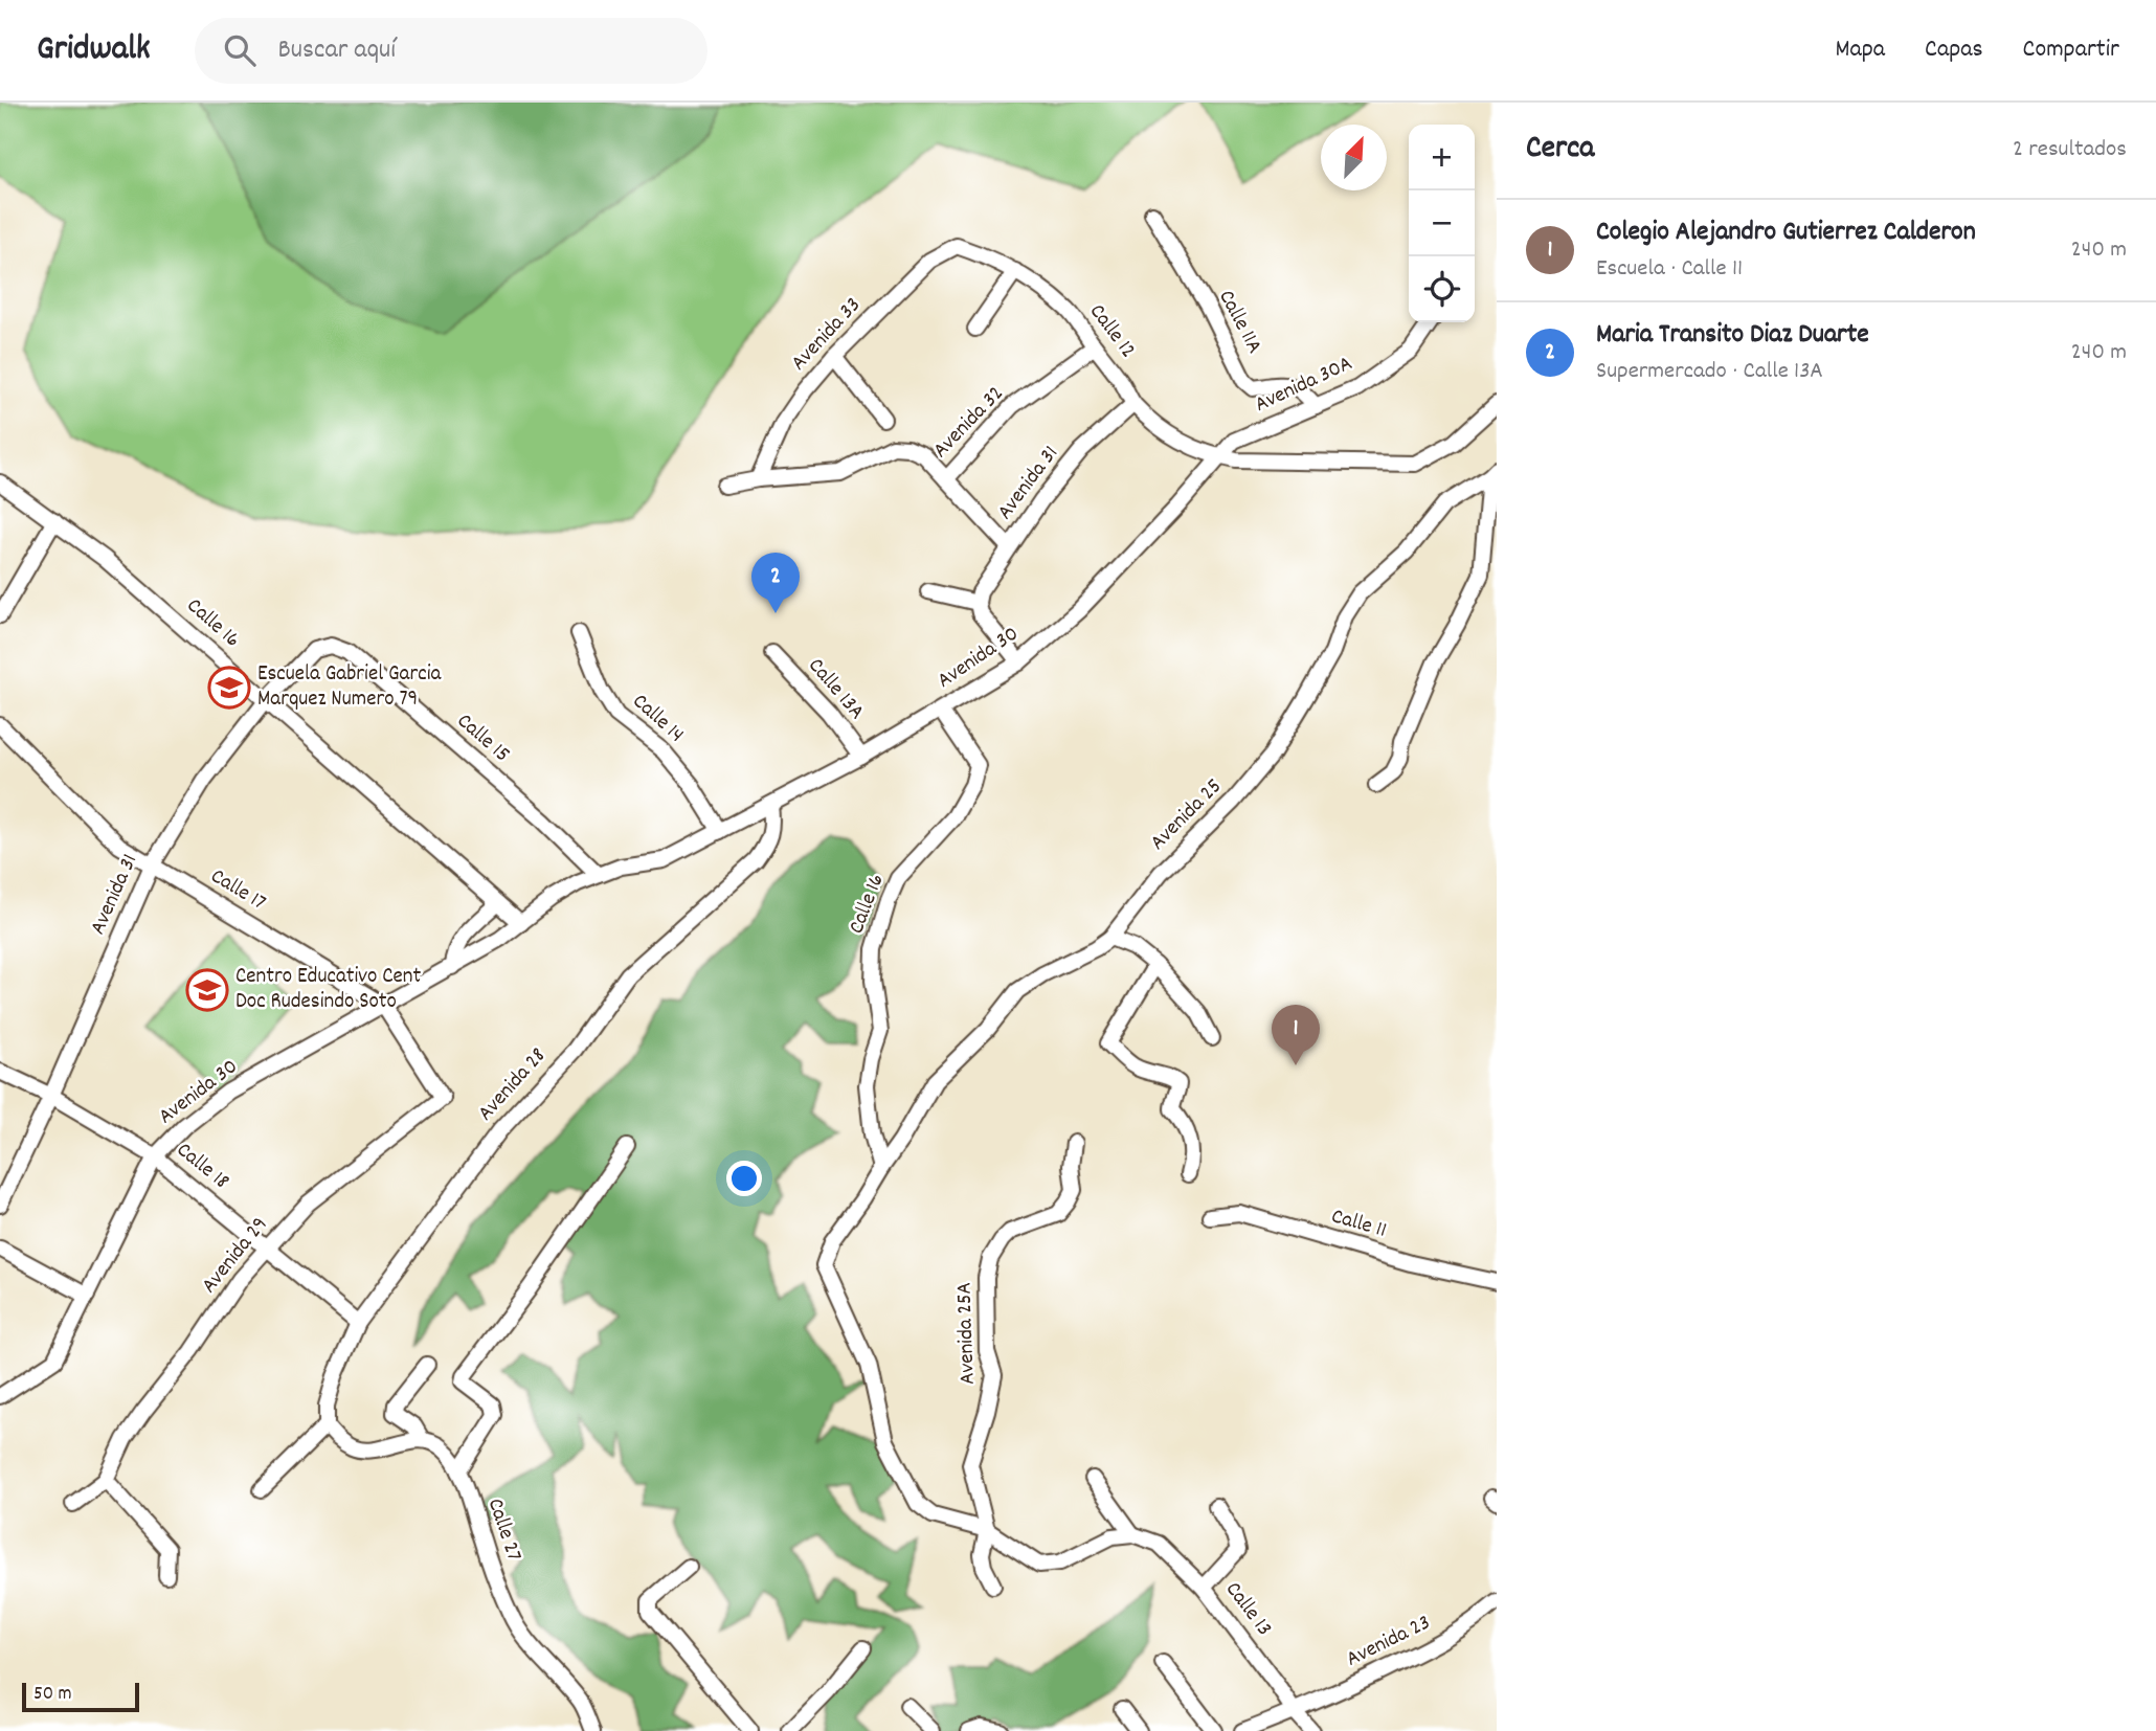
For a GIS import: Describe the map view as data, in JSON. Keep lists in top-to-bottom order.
{
  "streets": {
    "street": [
      "Calle 11A",
      "Calle 12",
      "Avenida 33",
      "Avenida 30A",
      "Avenida 32",
      "Avenida 31",
      "Calle 16",
      "Avenida 30",
      "Calle 13A",
      "Calle 14",
      "Calle 15",
      "Avenida 25",
      "Calle 17",
      "Avenida 28",
      "Calle 18",
      "Calle 11",
      "Avenida 29",
      "Avenida 25A",
      "Calle 27",
      "Calle 13",
      "Avenida 23"
    ]
  },
  "crossings": [
    ["Calle 11A", "Avenida 30A"],
    ["Calle 12", "Avenida 33"],
    ["Calle 12", "Avenida 30A"],
    ["Calle 12", "Avenida 32"],
    ["Calle 12", "Avenida 31"],
    ["Calle 12", "Avenida 30"],
    ["Avenida 30A", "Avenida 30"],
    ["Avenida 31", "Calle 16"],
    ["Avenida 31", "Calle 15"],
    ["Avenida 31", "Calle 17"],
    ["Avenida 31", "Calle 18"],
    ["Calle 16", "Avenida 30"],
    ["Calle 16", "Avenida 25"],
    ["Avenida 30", "Calle 13A"],
    ["Avenida 30", "Calle 14"],
    ["Avenida 30", "Calle 15"],
    ["Avenida 30", "Calle 17"],
    ["Avenida 30", "Avenida 28"],
    ["Avenida 30", "Calle 18"],
    ["Avenida 25", "Avenida 25A"],
    ["Calle 17", "Avenida 29"],
    ["Avenida 28", "Calle 18"],
    ["Calle 18", "Avenida 29"],
    ["Calle 13", "Avenida 23"]
  ],
  "places": {
    "school or university": ["Escuela Gabriel Garcia Marquez Numero 79", "Centro Educativo Cent Doc Rudesindo Soto"]
  },
  "scale_bar": "50 m",
  "north": "top right",
  "page": {
    "header": "Gridwalk",
    "search": "Buscar aquí",
    "nav": ["Mapa", "Capas", "Compartir"],
    "heading": ["Cerca", "2 resultados"],
    "map_buttons": ["+", "−"],
    "list": [
      {
        "mark": "1",
        "name": "Colegio Alejandro Gutierrez Calderon",
        "note": "Escuela · Calle 11",
        "value": "240 m"
      },
      {
        "mark": "2",
        "name": "Maria Transito Diaz Duarte",
        "note": "Supermercado · Calle 13A",
        "value": "240 m"
      }
    ],
    "pins": ["2", "1"],
    "scale": "50 m"
  }
}
